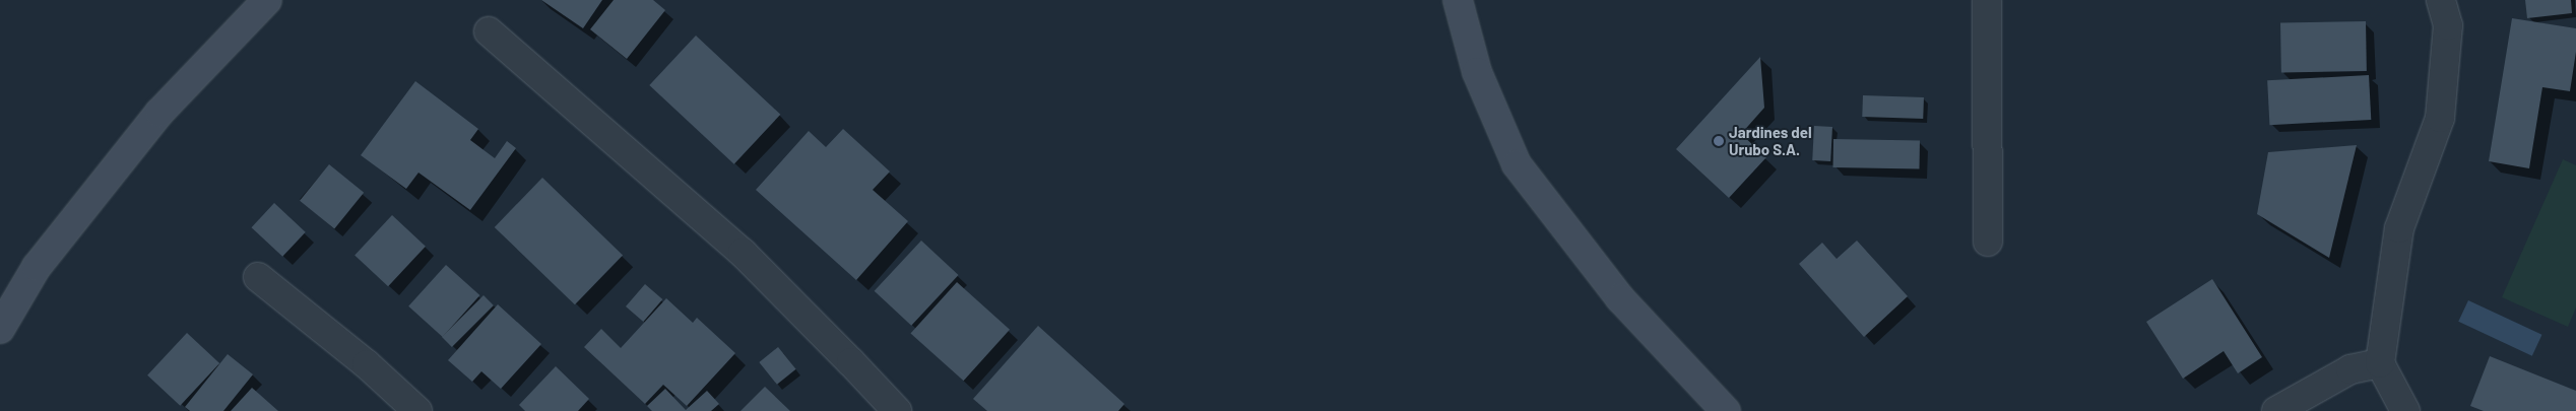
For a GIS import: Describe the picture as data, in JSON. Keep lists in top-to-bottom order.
{
  "places": ["Jardines del Urubo S.A."]
}
